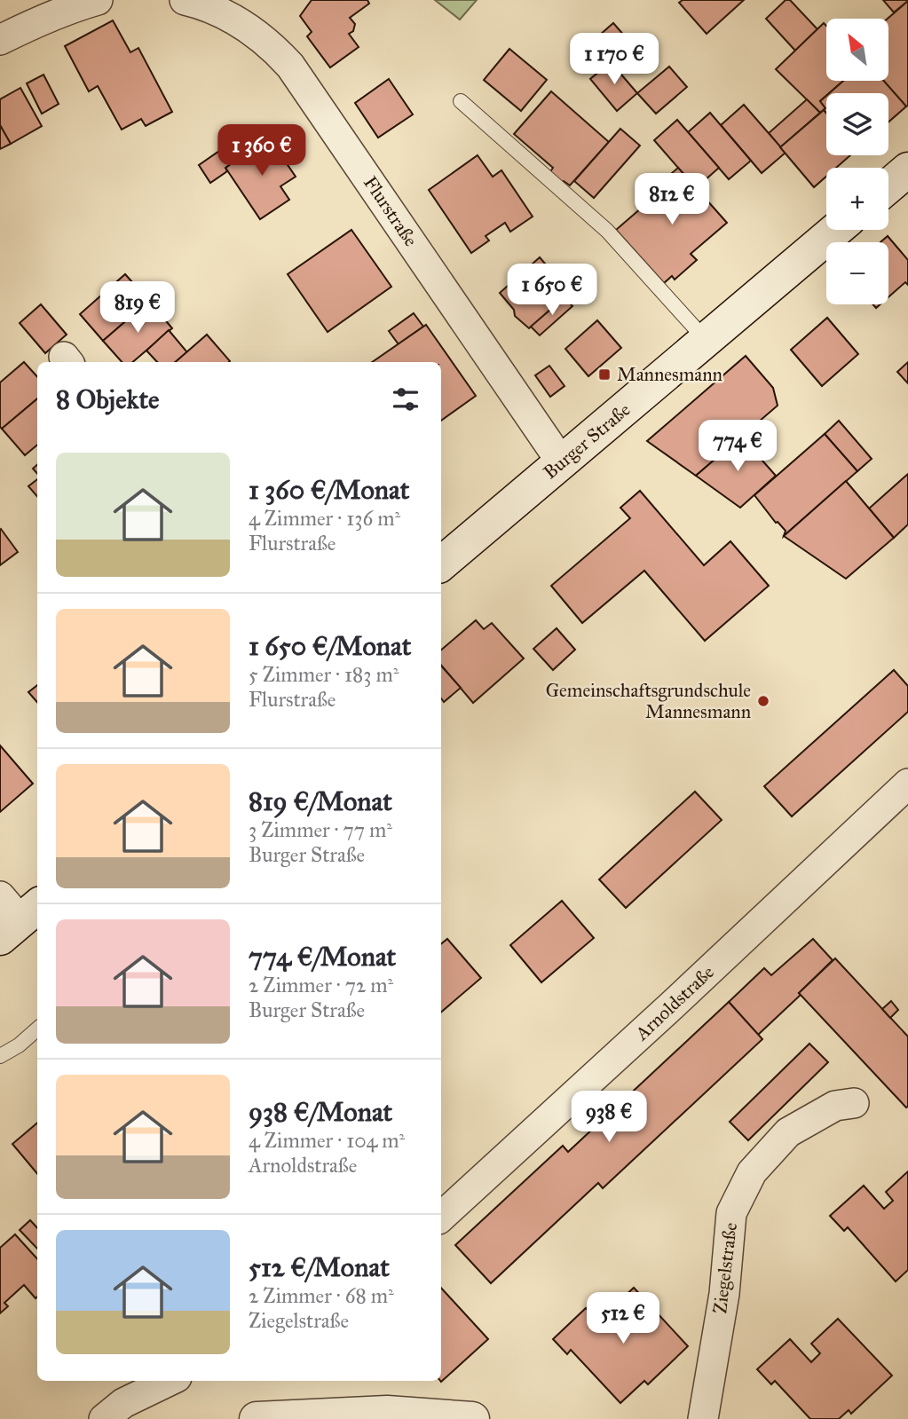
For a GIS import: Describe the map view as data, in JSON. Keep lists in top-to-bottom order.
{
  "streets": {
    "main road": ["Burger Straße"],
    "street": ["Flurstraße", "Arnoldstraße", "Ziegelstraße"]
  },
  "crossings": [
    ["Flurstraße", "Burger Straße"]
  ],
  "places": {
    "transit": ["Mannesmann"],
    "other": ["Gemeinschaftsgrundschule Mannesmann"]
  },
  "north": "top left",
  "page": {
    "map_buttons": ["+", "−"],
    "price": [
      "1 170 €",
      "1 360 €",
      "812 €",
      "1 650 €",
      "819 €",
      "774 €",
      "938 €",
      "512 €"
    ],
    "heading": "8 Objekte",
    "list": [
      {
        "name": "1 360 €/Monat",
        "note": "4 Zimmer · 136 m² · Flurstraße"
      },
      {
        "name": "1 650 €/Monat",
        "note": "5 Zimmer · 183 m² · Flurstraße"
      },
      {
        "name": "819 €/Monat",
        "note": "3 Zimmer · 77 m² · Burger Straße"
      },
      {
        "name": "774 €/Monat",
        "note": "2 Zimmer · 72 m² · Burger Straße"
      },
      {
        "name": "938 €/Monat",
        "note": "4 Zimmer · 104 m² · Arnoldstraße"
      },
      {
        "name": "512 €/Monat",
        "note": "2 Zimmer · 68 m² · Ziegelstraße"
      }
    ]
  }
}
